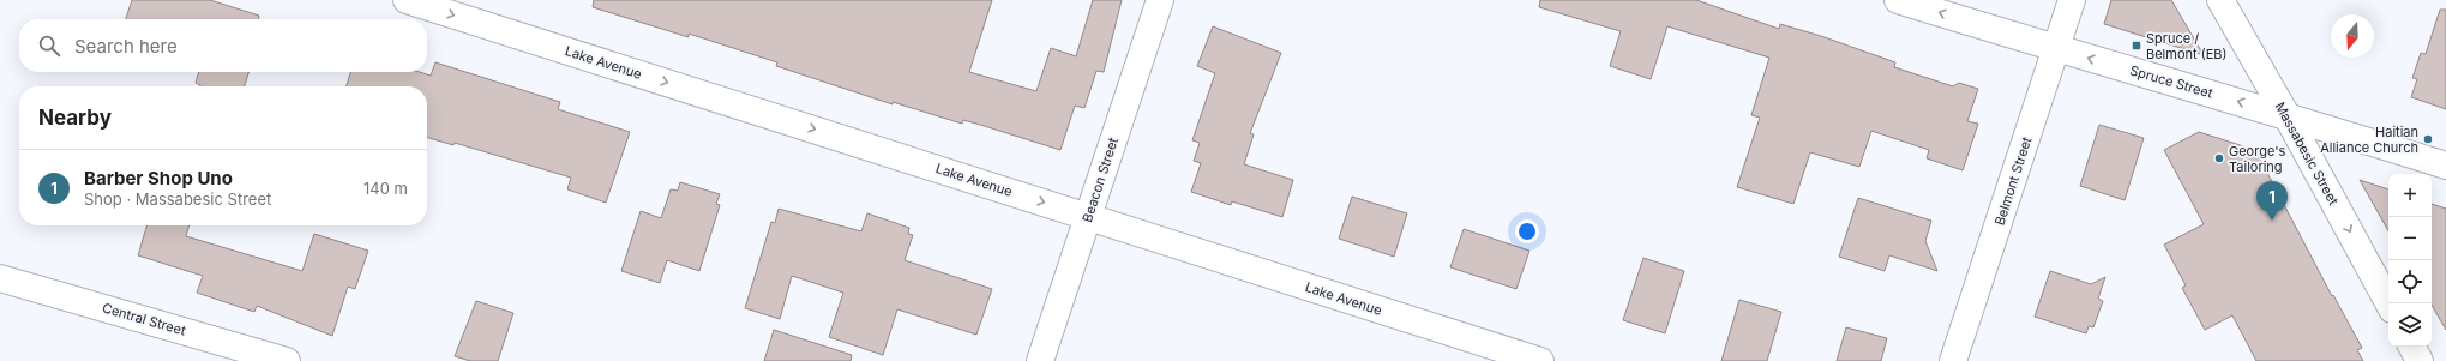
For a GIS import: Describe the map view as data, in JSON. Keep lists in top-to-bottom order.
{
  "streets": {
    "street": [
      "Lake Avenue",
      "Spruce Street",
      "Massabesic Street",
      "Beacon Street",
      "Belmont Street",
      "Central Street"
    ]
  },
  "crossings": [
    ["Lake Avenue", "Beacon Street"],
    ["Spruce Street", "Massabesic Street"],
    ["Spruce Street", "Belmont Street"]
  ],
  "one_way": ["Lake Avenue", "Spruce Street", "Massabesic Street"],
  "places": {
    "transit": ["Spruce / Belmont (EB)"],
    "other": ["Haitian Alliance Church", "George's Tailoring"]
  },
  "north": "bottom",
  "page": {
    "search": "Search here",
    "heading": "Nearby",
    "list": [
      {
        "mark": "1",
        "name": "Barber Shop Uno",
        "note": "Shop · Massabesic Street",
        "value": "140 m"
      }
    ],
    "map_buttons": ["+", "−"],
    "pins": "1"
  }
}
